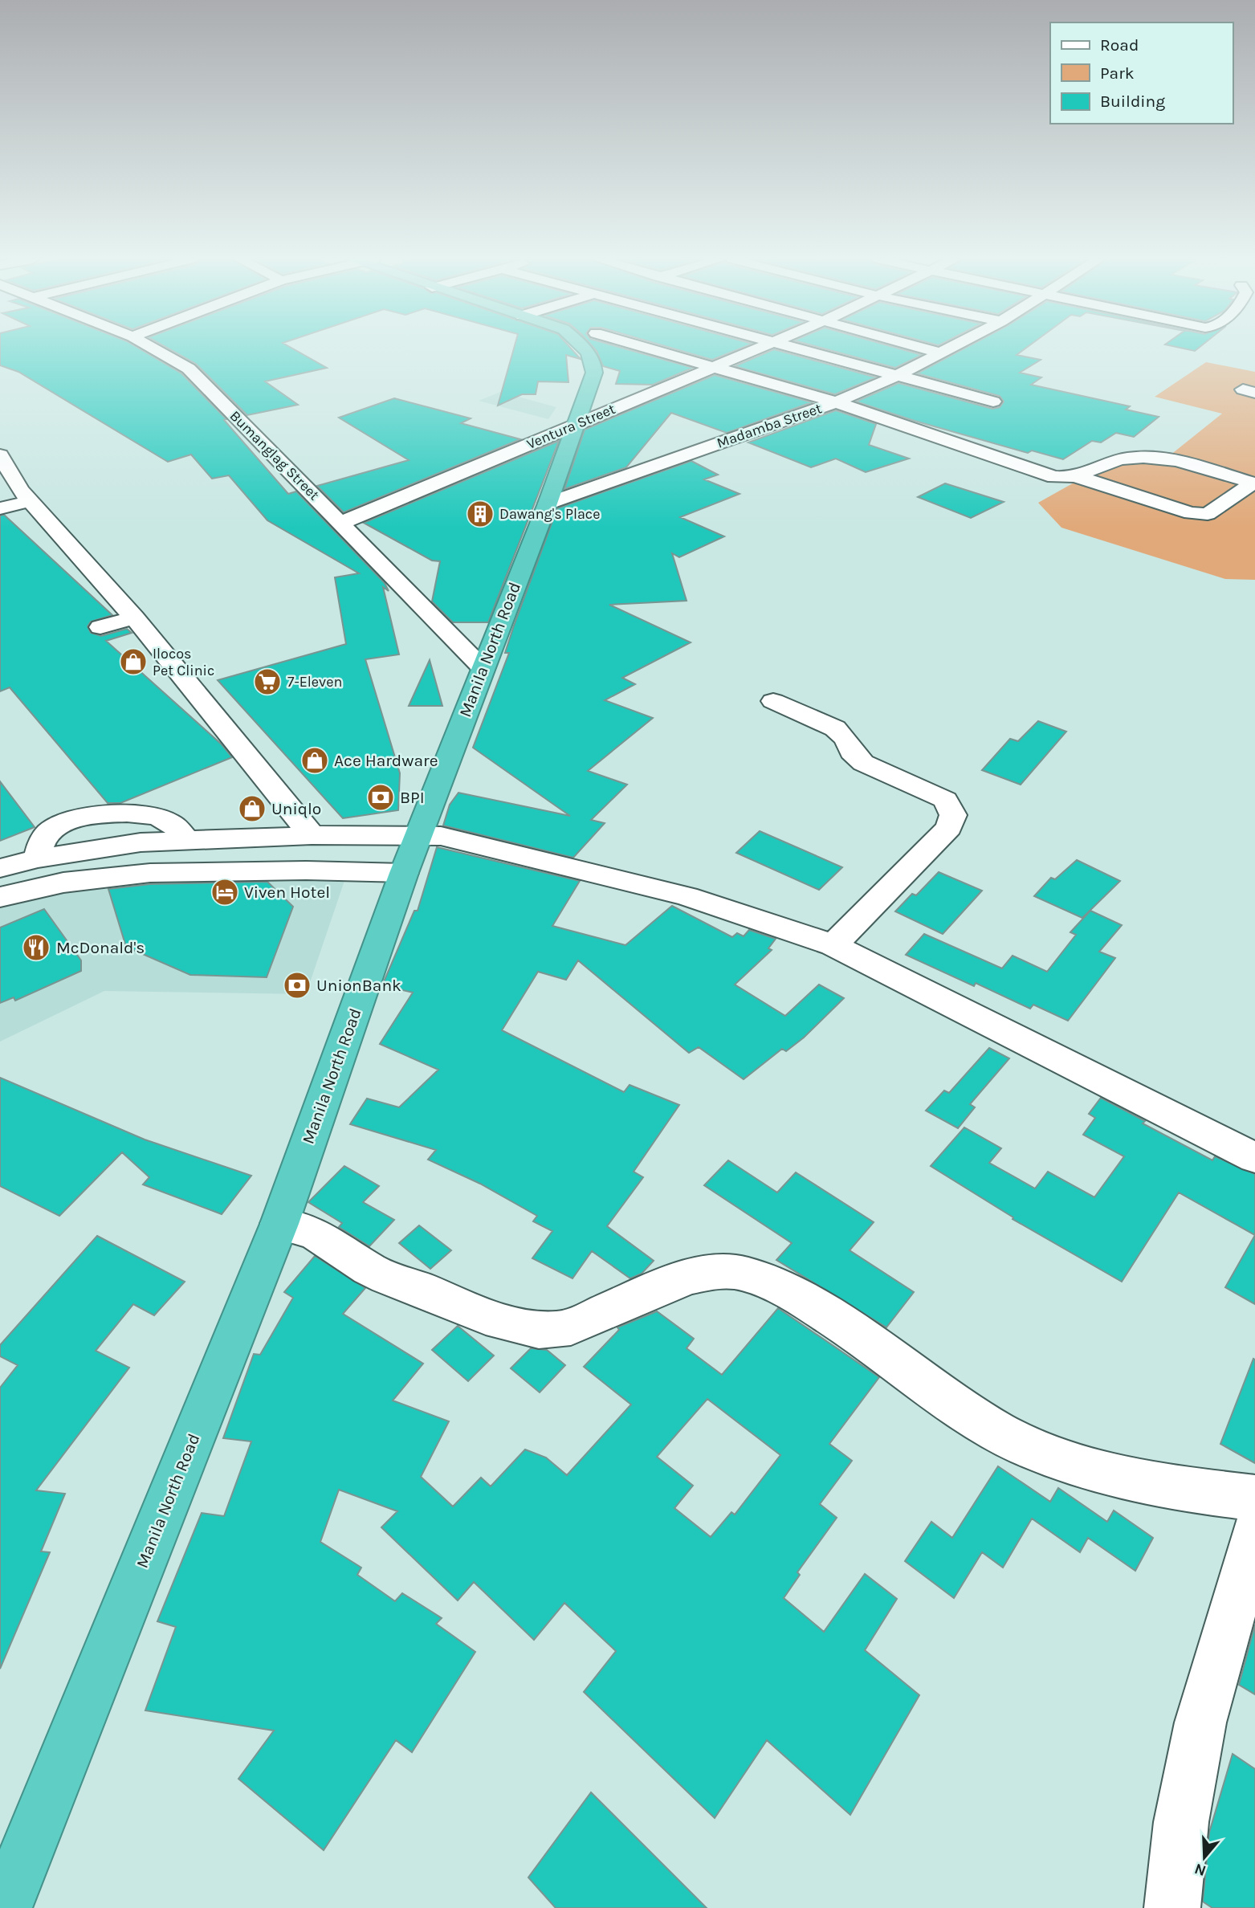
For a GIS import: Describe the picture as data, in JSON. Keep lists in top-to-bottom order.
{
  "streets": {
    "highway": ["Manila North Road"],
    "street": ["Madamba Street", "Ventura Street", "Bumanglag Street"]
  },
  "crossings": [
    ["Madamba Street", "Manila North Road"],
    ["Ventura Street", "Bumanglag Street"],
    ["Ventura Street", "Manila North Road"],
    ["Bumanglag Street", "Manila North Road"]
  ],
  "places": {
    "building": ["Dawang's Place"],
    "shop": ["Ilocos Pet Clinic", "Ace Hardware", "Uniqlo"],
    "supermarket": ["7-Eleven"],
    "bank": ["BPI", "UnionBank"],
    "hotel": ["Viven Hotel"],
    "restaurant": ["McDonald's"]
  },
  "legend": ["Road", "Park", "Building"],
  "north": "bottom"
}
